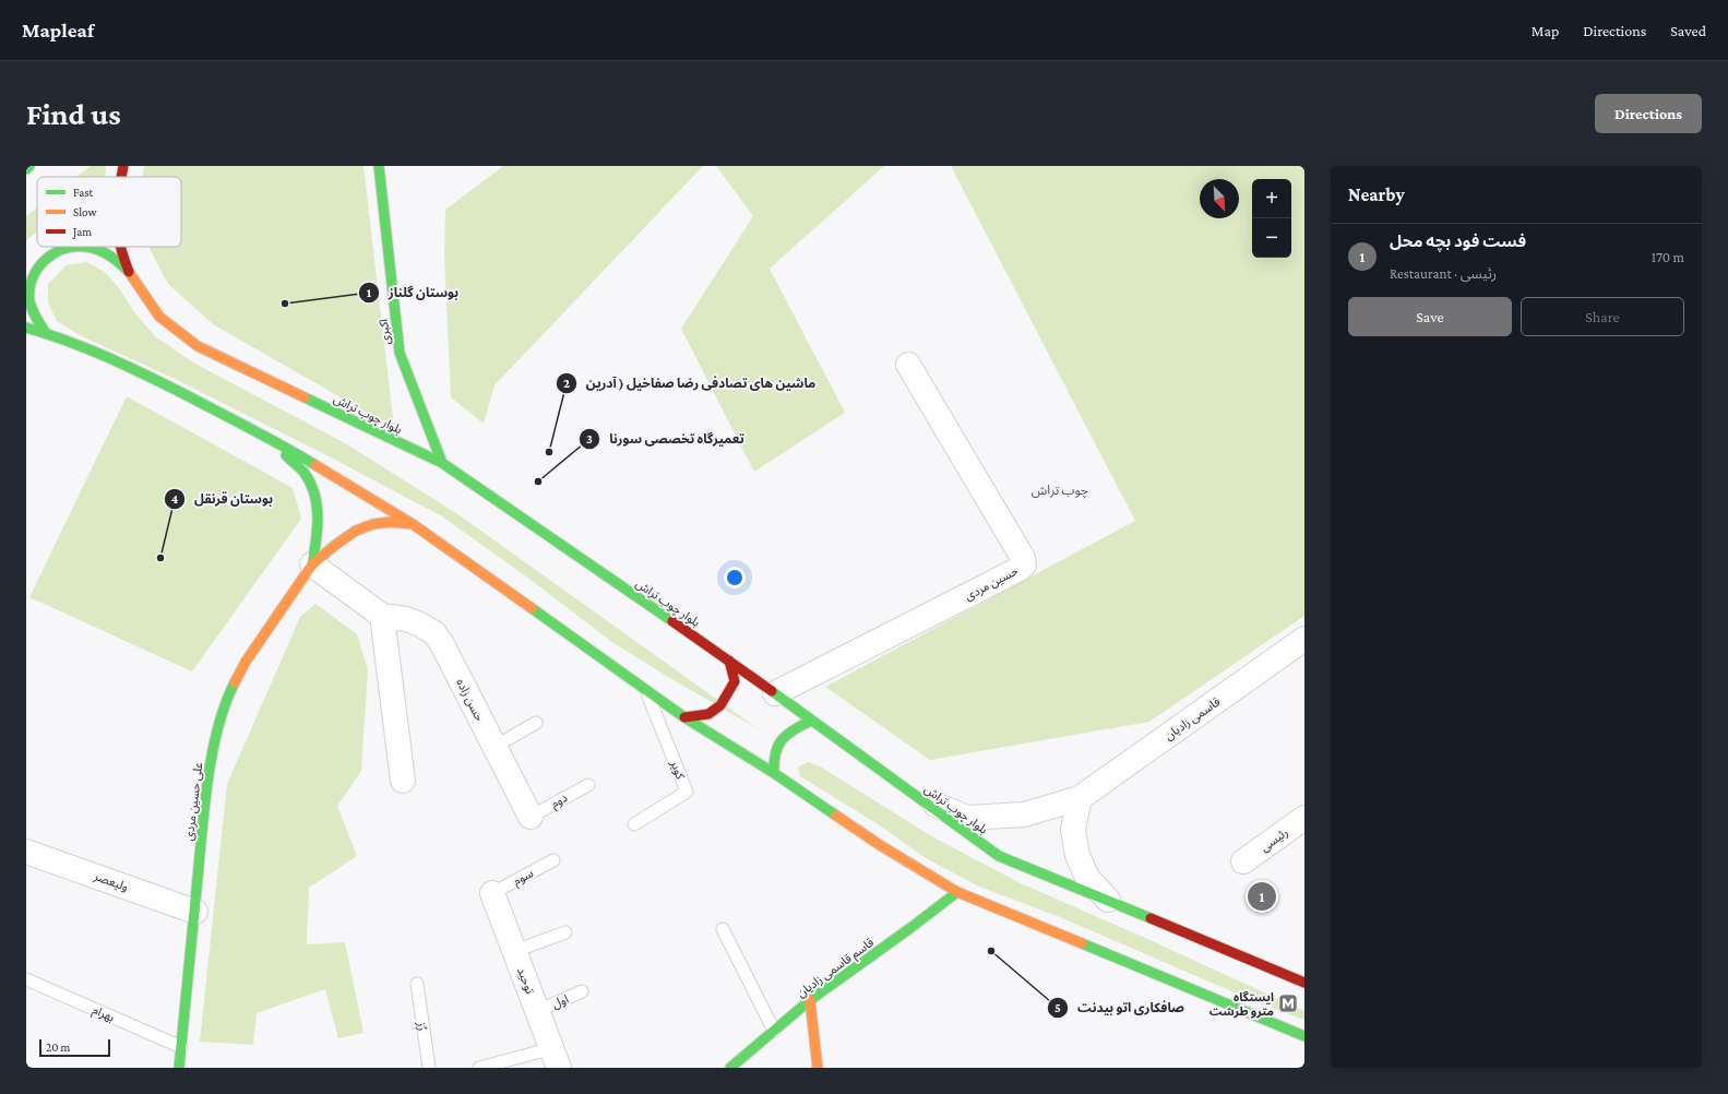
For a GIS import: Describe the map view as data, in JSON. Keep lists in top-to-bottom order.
{
  "streets": {
    "main road": [
      "اکبری",
      "بلوار چوب‌ تراش",
      "علی حسین مردی",
      "قاسم قاسمی زادیان"
    ],
    "street": [
      "حسین مردی",
      "حسن زاده",
      "قاسمی زادیان",
      "رئیسی",
      "ولیعصر",
      "توحید"
    ],
    "lane": [
      "کویر",
      "دوم",
      "سوم",
      "اول",
      "بهرام",
      "رُز"
    ]
  },
  "crossings": [
    ["اکبری", "بلوار چوب‌ تراش"],
    ["بلوار چوب‌ تراش", "حسین مردی"],
    ["بلوار چوب‌ تراش", "قاسمی زادیان"],
    ["حسن زاده", "دوم"],
    ["حسن زاده", "علی حسین مردی"],
    ["علی حسین مردی", "ولیعصر"],
    ["علی حسین مردی", "بهرام"],
    ["سوم", "توحید"],
    ["توحید", "اول"]
  ],
  "districts": ["چوب تراش"],
  "places": {
    "other": [
      "بوستان گلناز",
      "ماشین های تصادفی رضا صفاخیل ( آدرین",
      "تعمیرگاه تخصصی سورنا",
      "بوستان قرنقل",
      "صافکاری اتو بیدنت"
    ],
    "metro station": ["ایستگاه مترو طرشت"]
  },
  "legend": ["Fast", "Slow", "Jam"],
  "scale_bar": "20 m",
  "north": "bottom right",
  "page": {
    "header": "Mapleaf",
    "nav": ["Map", "Directions", "Saved"],
    "buttons": [
      "Directions",
      ["Save", "Share"]
    ],
    "title": "Find us",
    "heading": "Nearby",
    "map_buttons": ["+", "−"],
    "list": [
      {
        "mark": "1",
        "name": "فست فود بچه محل",
        "note": "Restaurant · رئیسی",
        "value": "170 m"
      }
    ],
    "pins": "1",
    "scale": "20 m"
  }
}
